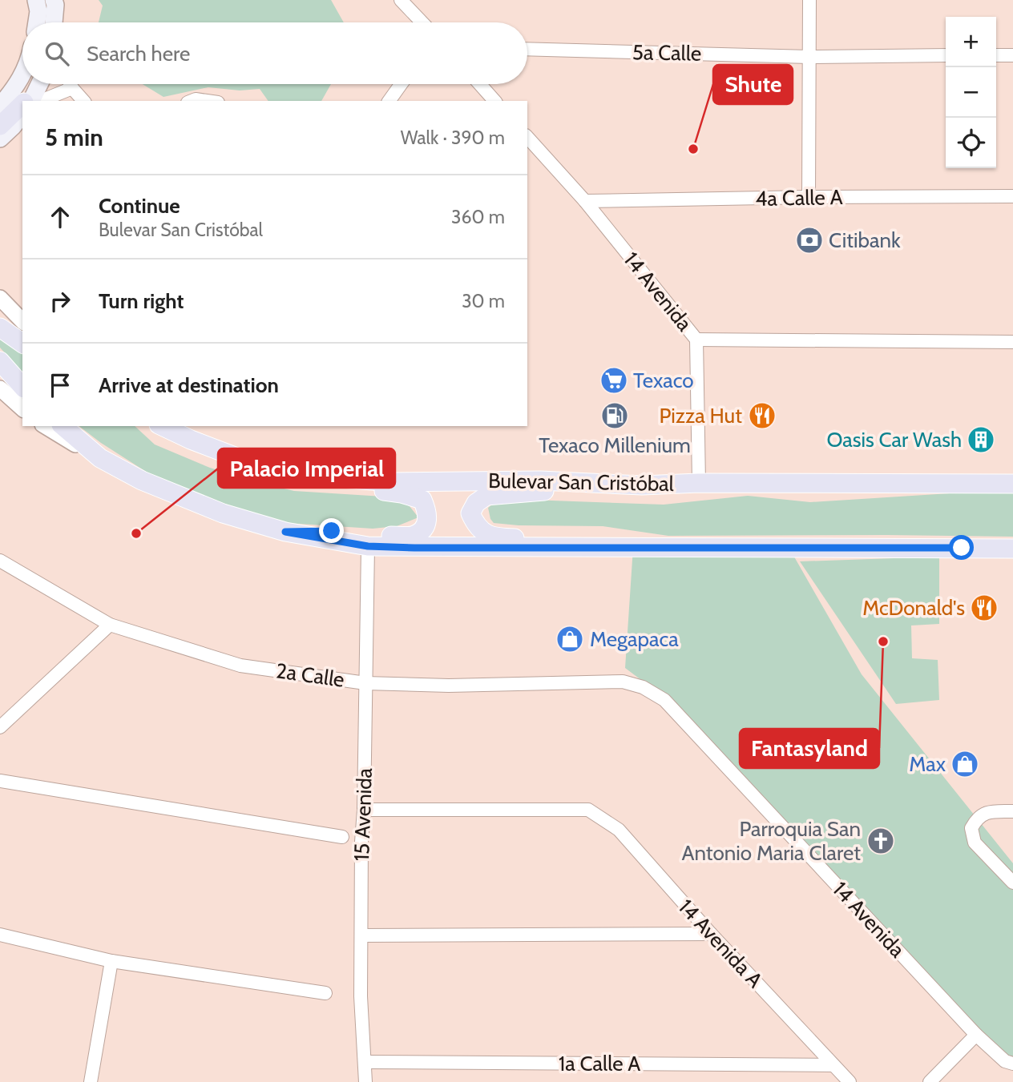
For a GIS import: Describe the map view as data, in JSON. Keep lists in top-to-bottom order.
{
  "streets": {
    "main road": ["Bulevar San Cristóbal"],
    "street": [
      "5a Calle",
      "4a Calle A",
      "14 Avenida",
      "2a Calle",
      "15 Avenida",
      "14 Avenida A",
      "1a Calle A"
    ]
  },
  "crossings": [
    ["4a Calle A", "14 Avenida"],
    ["14 Avenida", "Bulevar San Cristóbal"],
    ["14 Avenida", "2a Calle"],
    ["2a Calle", "15 Avenida"],
    ["15 Avenida", "14 Avenida A"],
    ["15 Avenida", "1a Calle A"],
    ["14 Avenida A", "1a Calle A"]
  ],
  "places": {
    "other": ["Shute", "Palacio Imperial", "Fantasyland"],
    "bank": ["Citibank"],
    "supermarket": ["Texaco"],
    "fuel station": ["Texaco Millenium"],
    "restaurant": ["Pizza Hut", "McDonald's"],
    "building": ["Oasis Car Wash"],
    "shop": ["Megapaca", "Max"],
    "church": ["Parroquia San Antonio Maria Claret"]
  },
  "page": {
    "map_buttons": ["+", "−"],
    "search": "Search here",
    "heading": ["5 min", "Walk · 390 m"],
    "list": [
      ["Continue", "Bulevar San Cristóbal", "360 m"],
      ["Turn right", "30 m"],
      "Arrive at destination"
    ]
  }
}
